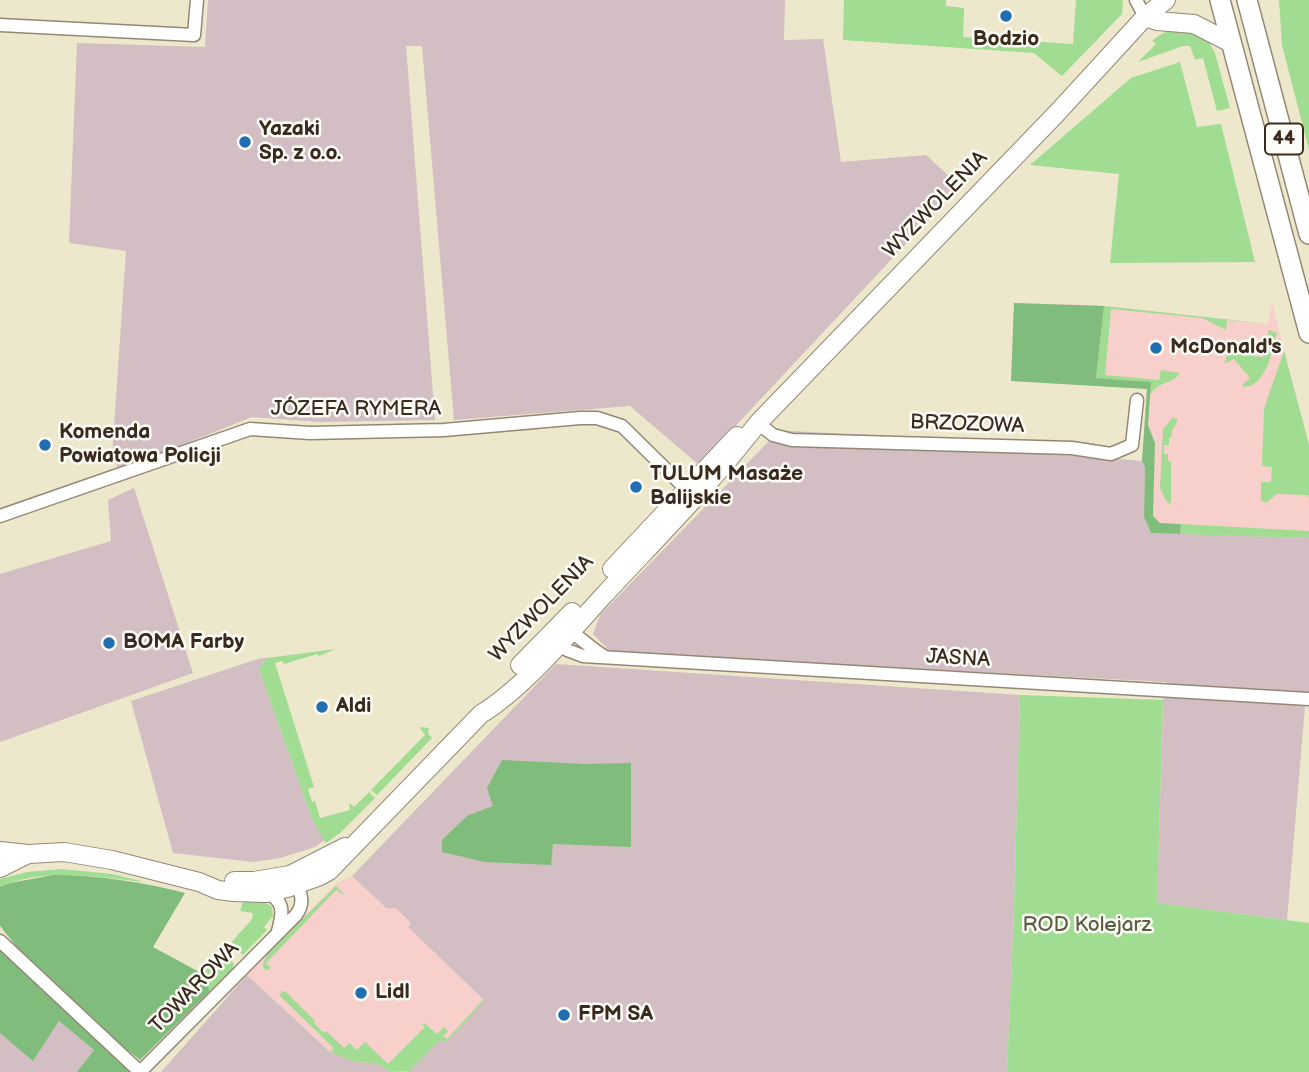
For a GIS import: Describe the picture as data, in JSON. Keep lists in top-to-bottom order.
{
  "streets": {
    "main road": ["44"],
    "street": [
      "WYZWOLENIA",
      "JÓZEFA RYMERA",
      "BRZOZOWA",
      "JASNA",
      "TOWAROWA"
    ]
  },
  "crossings": [
    ["WYZWOLENIA", "JÓZEFA RYMERA"],
    ["WYZWOLENIA", "BRZOZOWA"],
    ["WYZWOLENIA", "JASNA"],
    ["WYZWOLENIA", "TOWAROWA"]
  ],
  "parks": ["ROD Kolejarz"],
  "places": [
    "Bodzio",
    "Yazaki Sp. z o.o.",
    "McDonald's",
    "Komenda Powiatowa Policji",
    "TULUM Masaże Balijskie",
    "BOMA Farby",
    "Aldi",
    "Lidl",
    "FPM SA"
  ]
}
